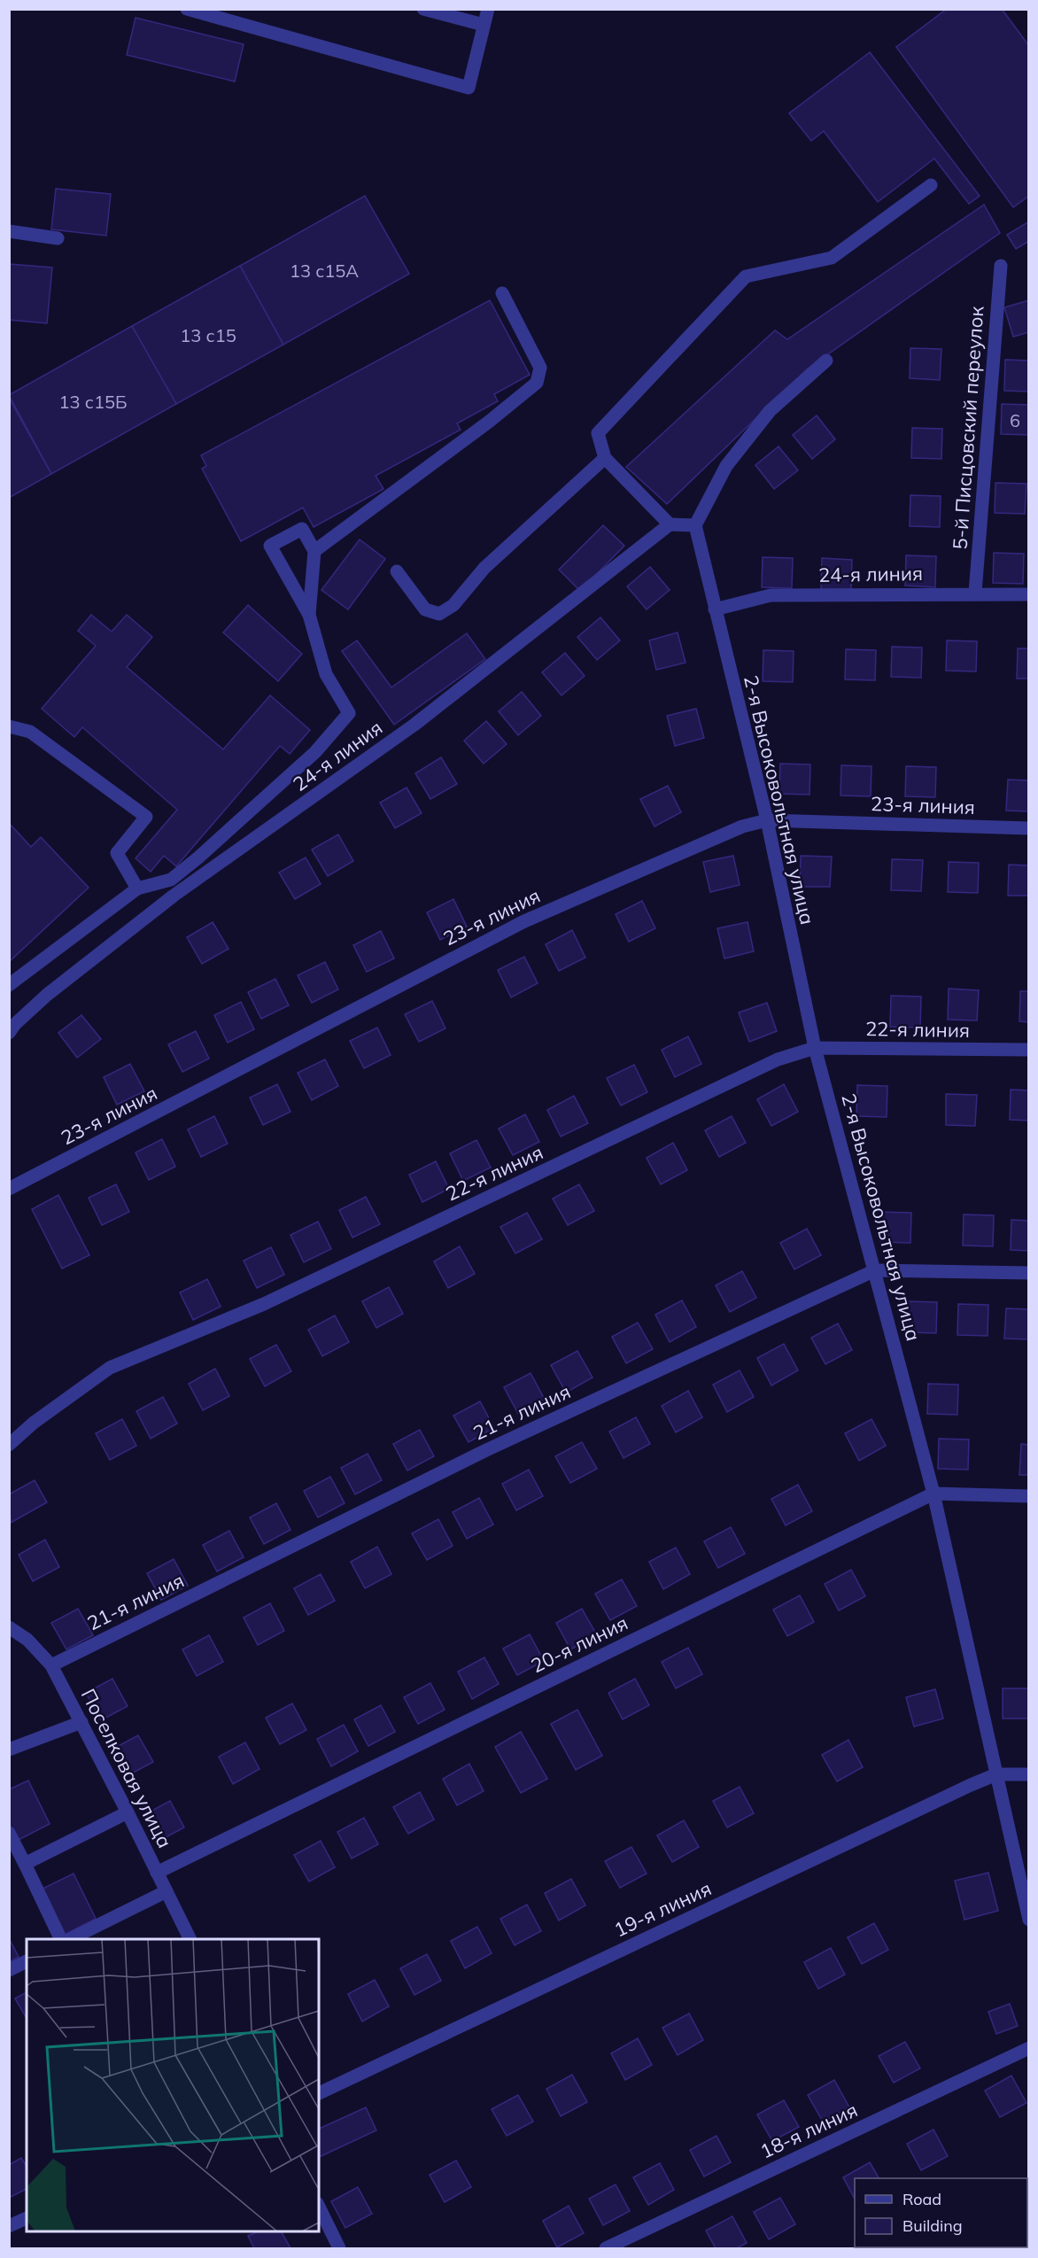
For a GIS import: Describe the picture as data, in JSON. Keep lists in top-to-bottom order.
{
  "streets": {
    "street": [
      "5-й Писцовский переулок",
      "24-я линия",
      "2-я Высоковольтная улица",
      "23-я линия",
      "22-я линия",
      "21-я линия",
      "20-я линия",
      "Поселковая улица",
      "19-я линия",
      "18-я линия"
    ]
  },
  "crossings": [
    ["5-й Писцовский переулок", "24-я линия"],
    ["24-я линия", "2-я Высоковольтная улица"],
    ["2-я Высоковольтная улица", "23-я линия"],
    ["2-я Высоковольтная улица", "22-я линия"],
    ["2-я Высоковольтная улица", "21-я линия"],
    ["2-я Высоковольтная улица", "20-я линия"],
    ["2-я Высоковольтная улица", "19-я линия"],
    ["21-я линия", "Поселковая улица"],
    ["20-я линия", "Поселковая улица"]
  ],
  "house_numbers": [
    "13 с15А",
    "13 с15",
    "13 с15Б",
    "6"
  ],
  "legend": ["Road", "Building"]
}
